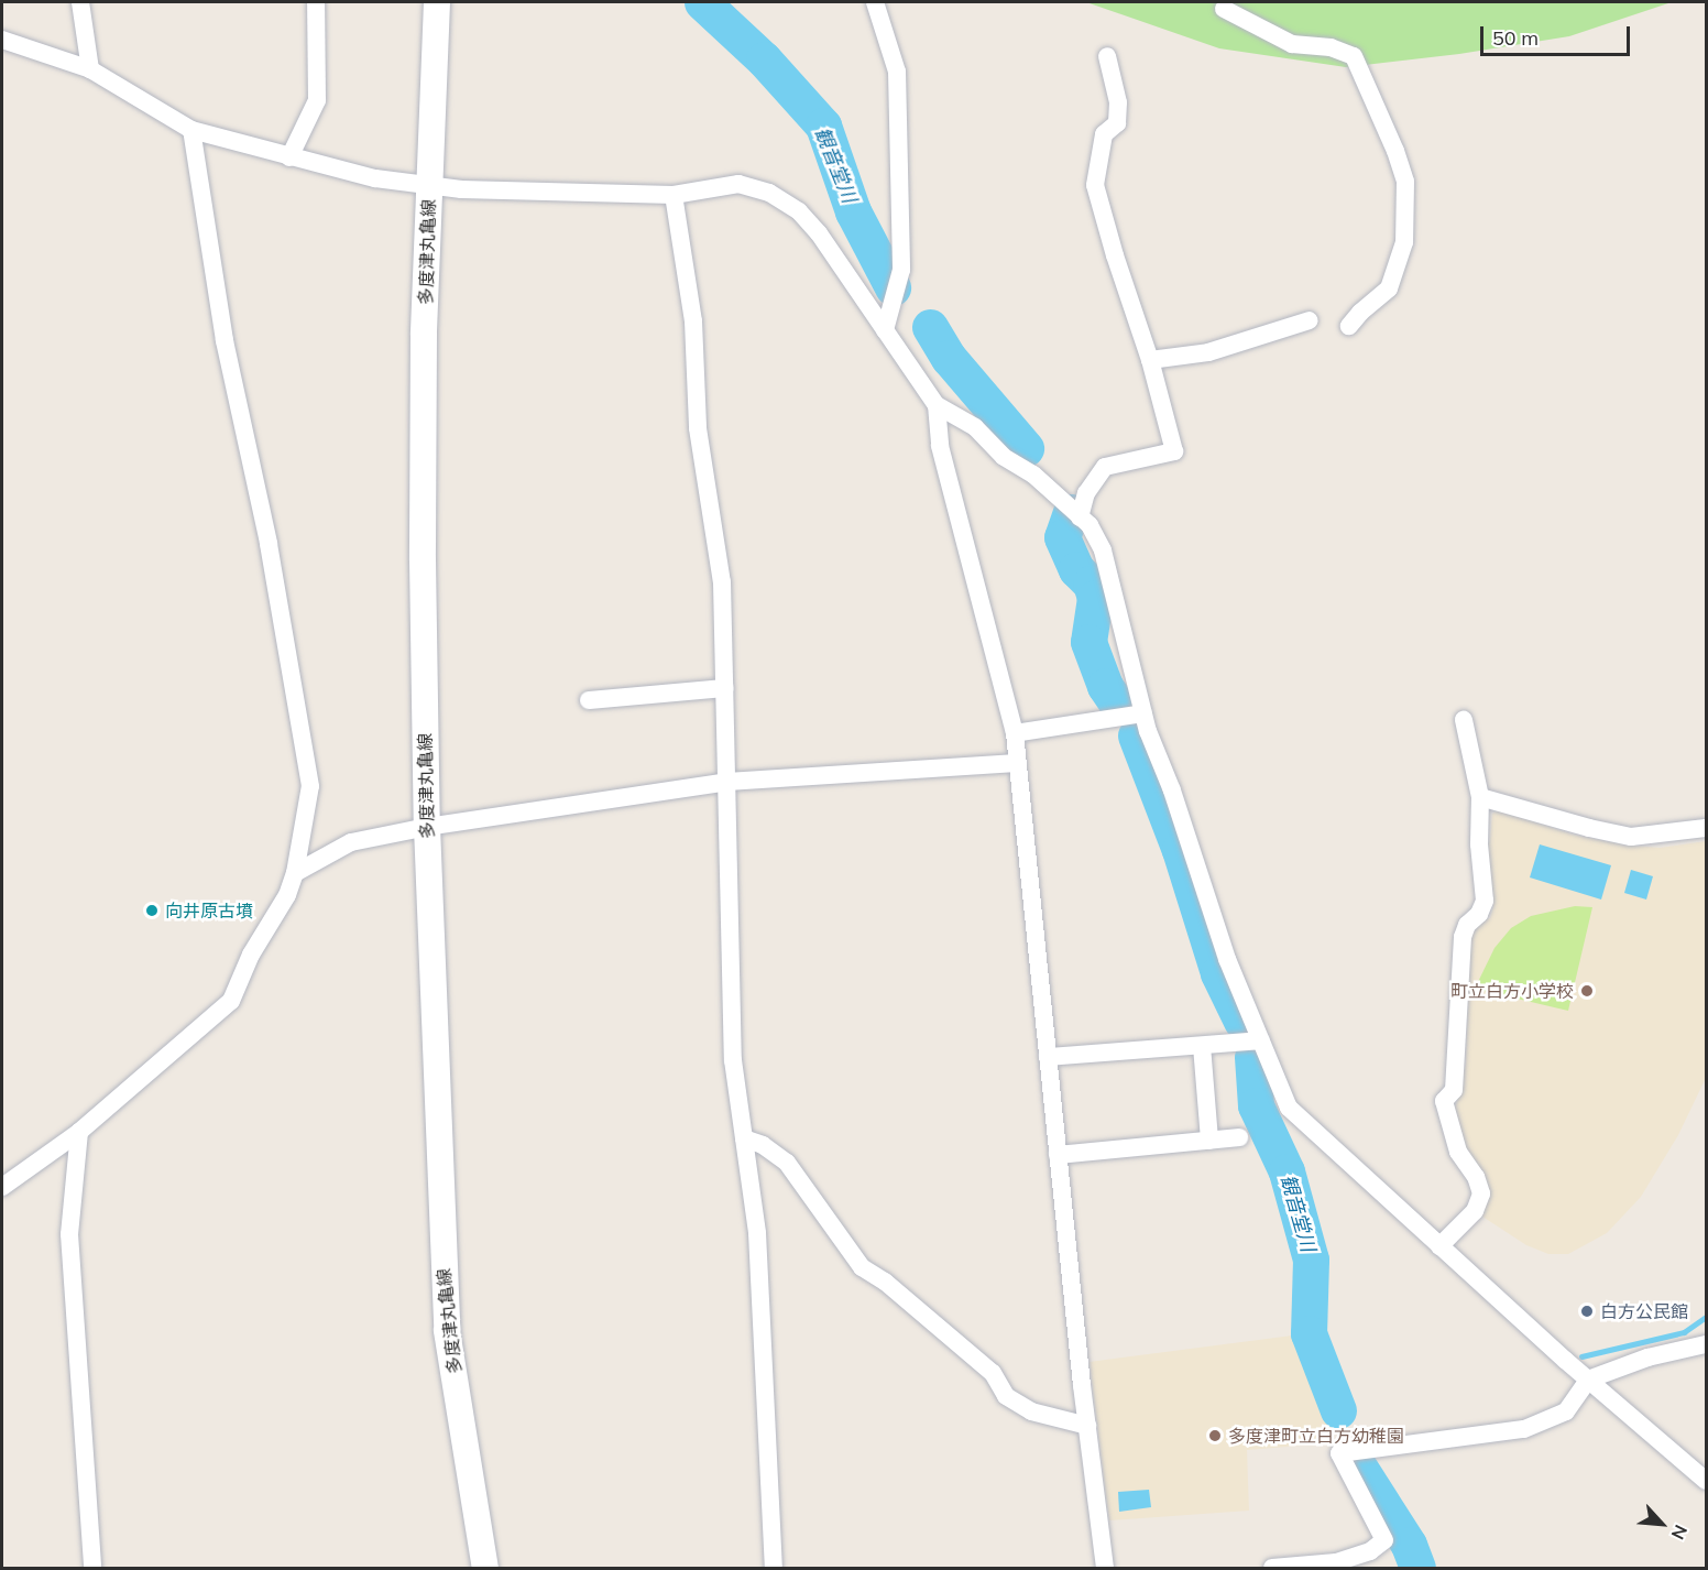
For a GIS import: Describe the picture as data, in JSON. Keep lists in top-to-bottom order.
{
  "streets": {
    "main road": ["多度津丸亀線"]
  },
  "water": ["観音堂川"],
  "places": [
    "向井原古墳",
    "町立白方小学校",
    "白方公民館",
    "多度津町立白方幼稚園"
  ],
  "scale_bar": "50 m",
  "north": "bottom right"
}
